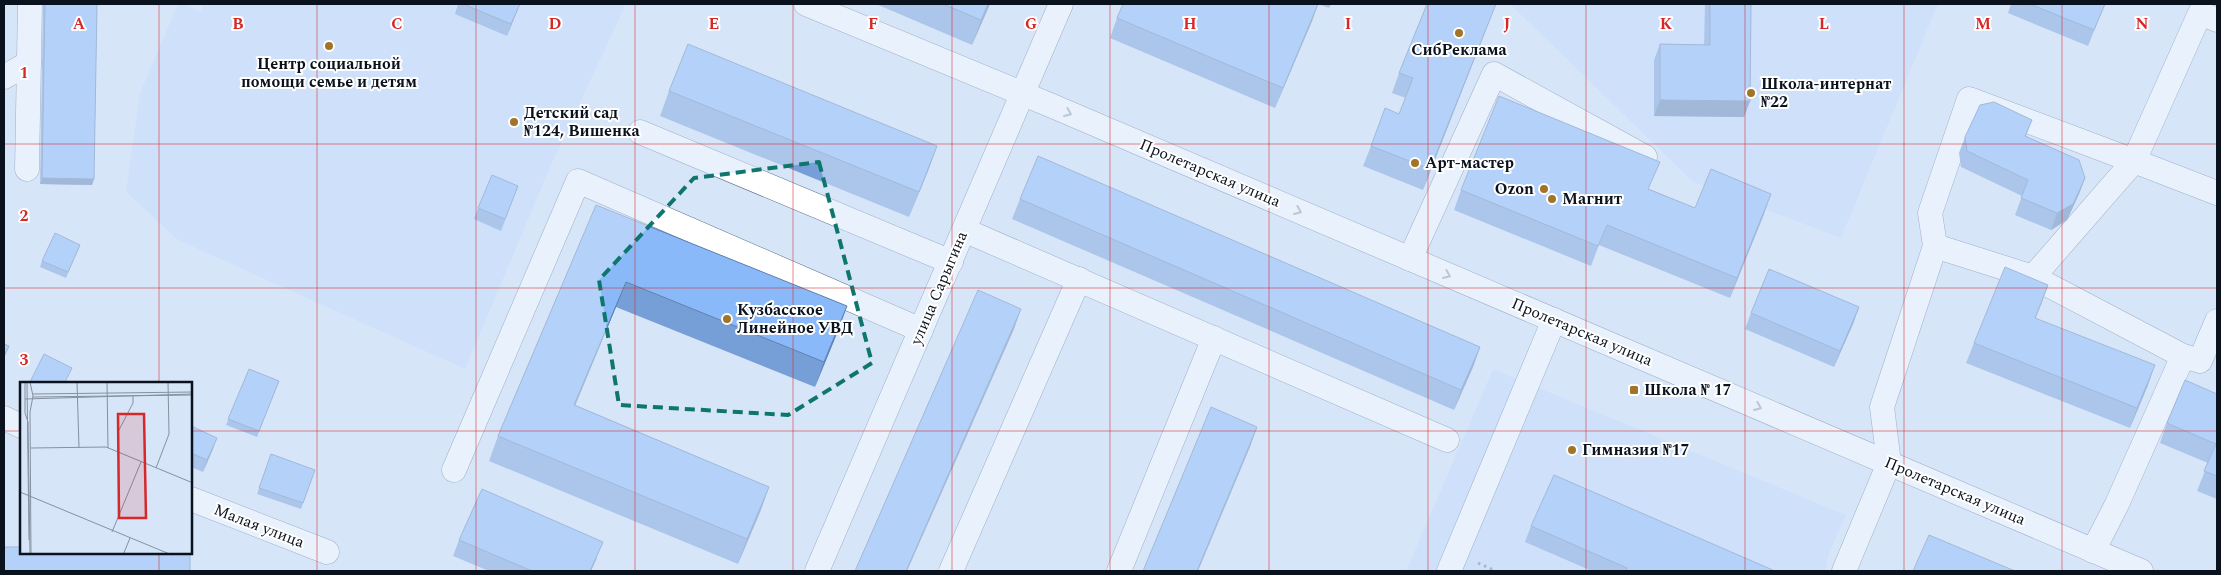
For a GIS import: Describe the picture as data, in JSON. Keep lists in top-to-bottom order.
{
  "streets": {
    "street": ["Пролетарская улица", "улица Сарыгина", "Малая улица"]
  },
  "crossings": [
    ["Пролетарская улица", "улица Сарыгина"]
  ],
  "places": {
    "other": [
      "СибРеклама",
      "Центр социальной помощи семье и детям",
      "Школа-интернат №22",
      "Детский сад №124, Вишенка",
      "Арт-мастер",
      "Ozon",
      "Магнит",
      "Кузбасское Линейное УВД",
      "Гимназия №17"
    ],
    "transit": ["Школа № 17"]
  },
  "grid": {
    "columns": [
      "A",
      "B",
      "C",
      "D",
      "E",
      "F",
      "G",
      "H",
      "I",
      "J",
      "K",
      "L",
      "M",
      "N"
    ],
    "rows": ["1", "2", "3"]
  }
}
